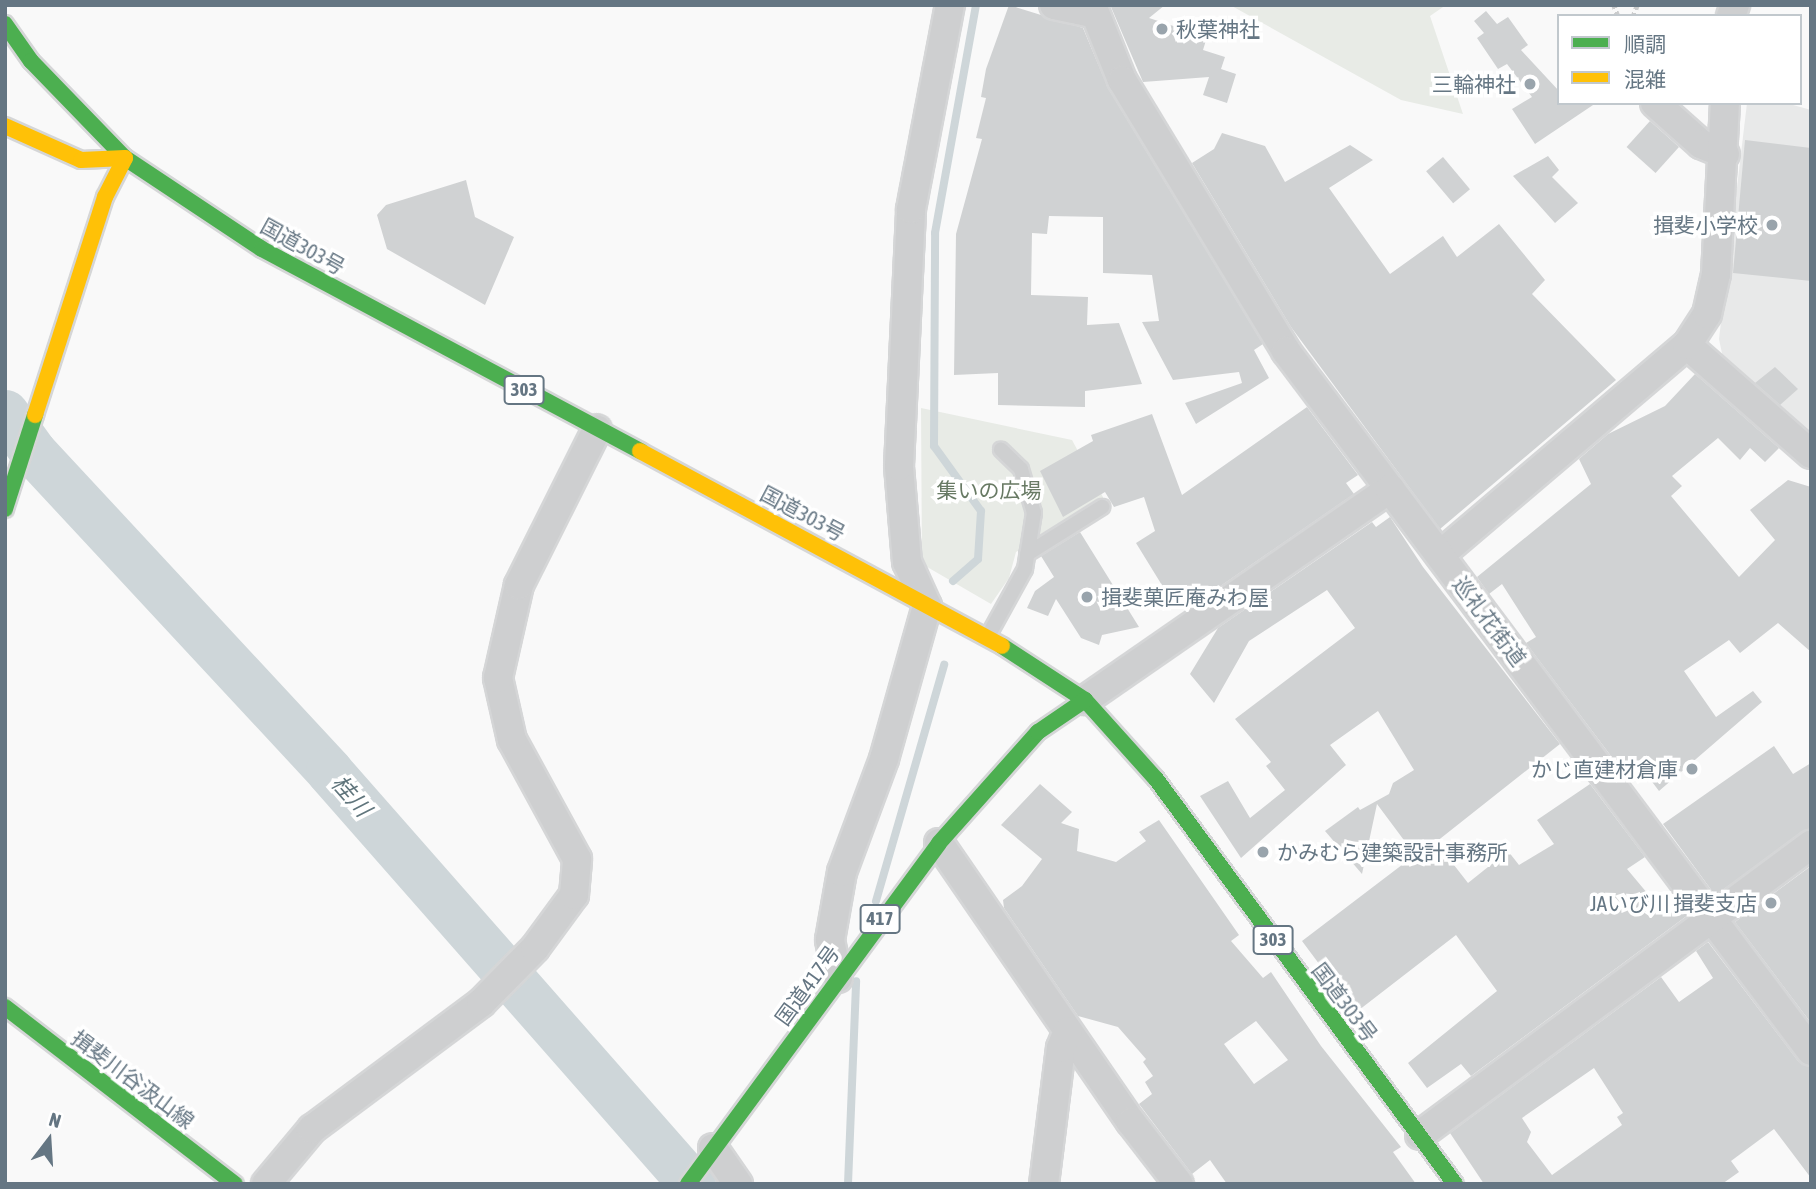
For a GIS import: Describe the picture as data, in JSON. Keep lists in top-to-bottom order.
{
  "streets": {
    "main road": [
      "国道303号",
      "303",
      "417",
      "国道417号",
      "揖斐川谷汲山線"
    ],
    "street": ["巡礼花街道"]
  },
  "crossings": [
    ["国道303号", "国道417号"]
  ],
  "water": ["桂川"],
  "parks": ["集いの広場"],
  "places": [
    "秋葉神社",
    "三輪神社",
    "揖斐小学校",
    "揖斐菓匠庵みわ屋",
    "かじ直建材倉庫",
    "かみむら建築設計事務所",
    "JAいび川 揖斐支店"
  ],
  "legend": ["順調", "混雑"],
  "north": "top"
}
